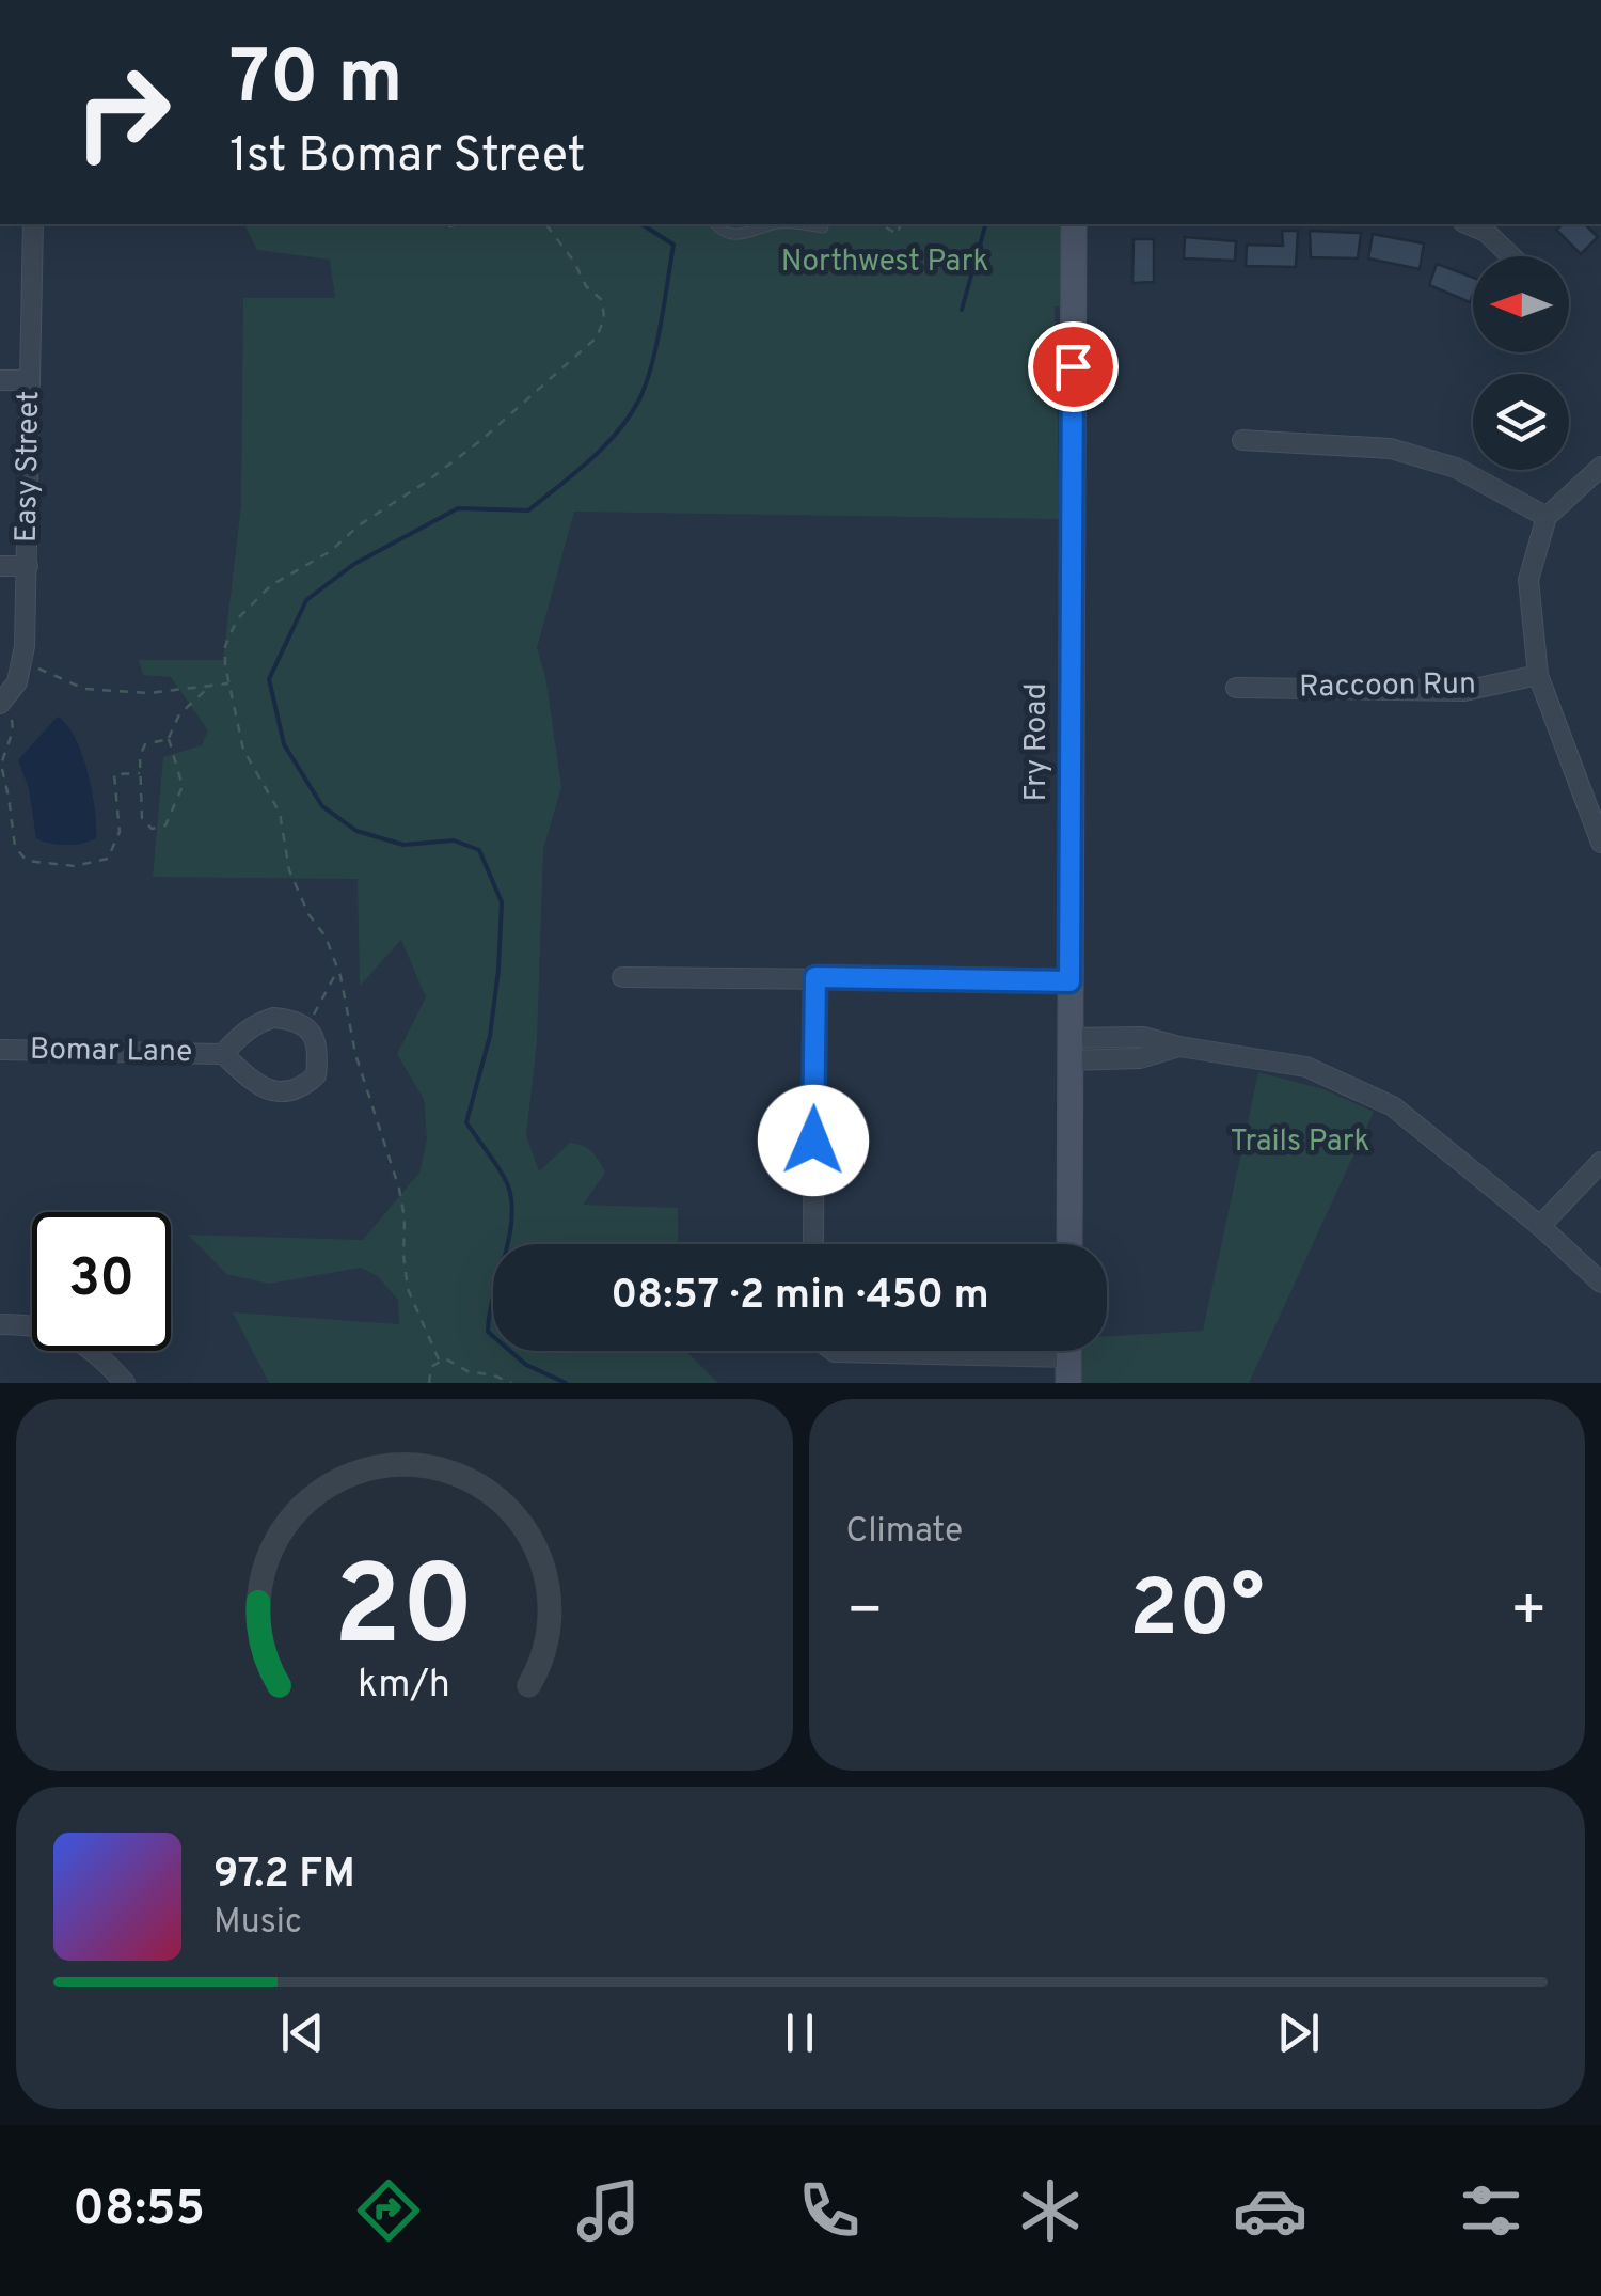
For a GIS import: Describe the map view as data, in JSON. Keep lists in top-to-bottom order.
{
  "streets": {
    "street": [
      "Easy Street",
      "Raccoon Run",
      "Fry Road",
      "Bomar Lane"
    ]
  },
  "parks": ["Northwest Park", "Trails Park"],
  "north": "left",
  "page": {
    "turn": ["70 m", "1st Bomar Street"],
    "limit": "30",
    "trip": "08:57 · 2 min · 450 m",
    "tile": "Climate",
    "heat": ["−", "20°", "+"],
    "song": ["97.2 FM", "Music"],
    "tabs": "08:55",
    "gauge": ["20", "km/h"]
  }
}
